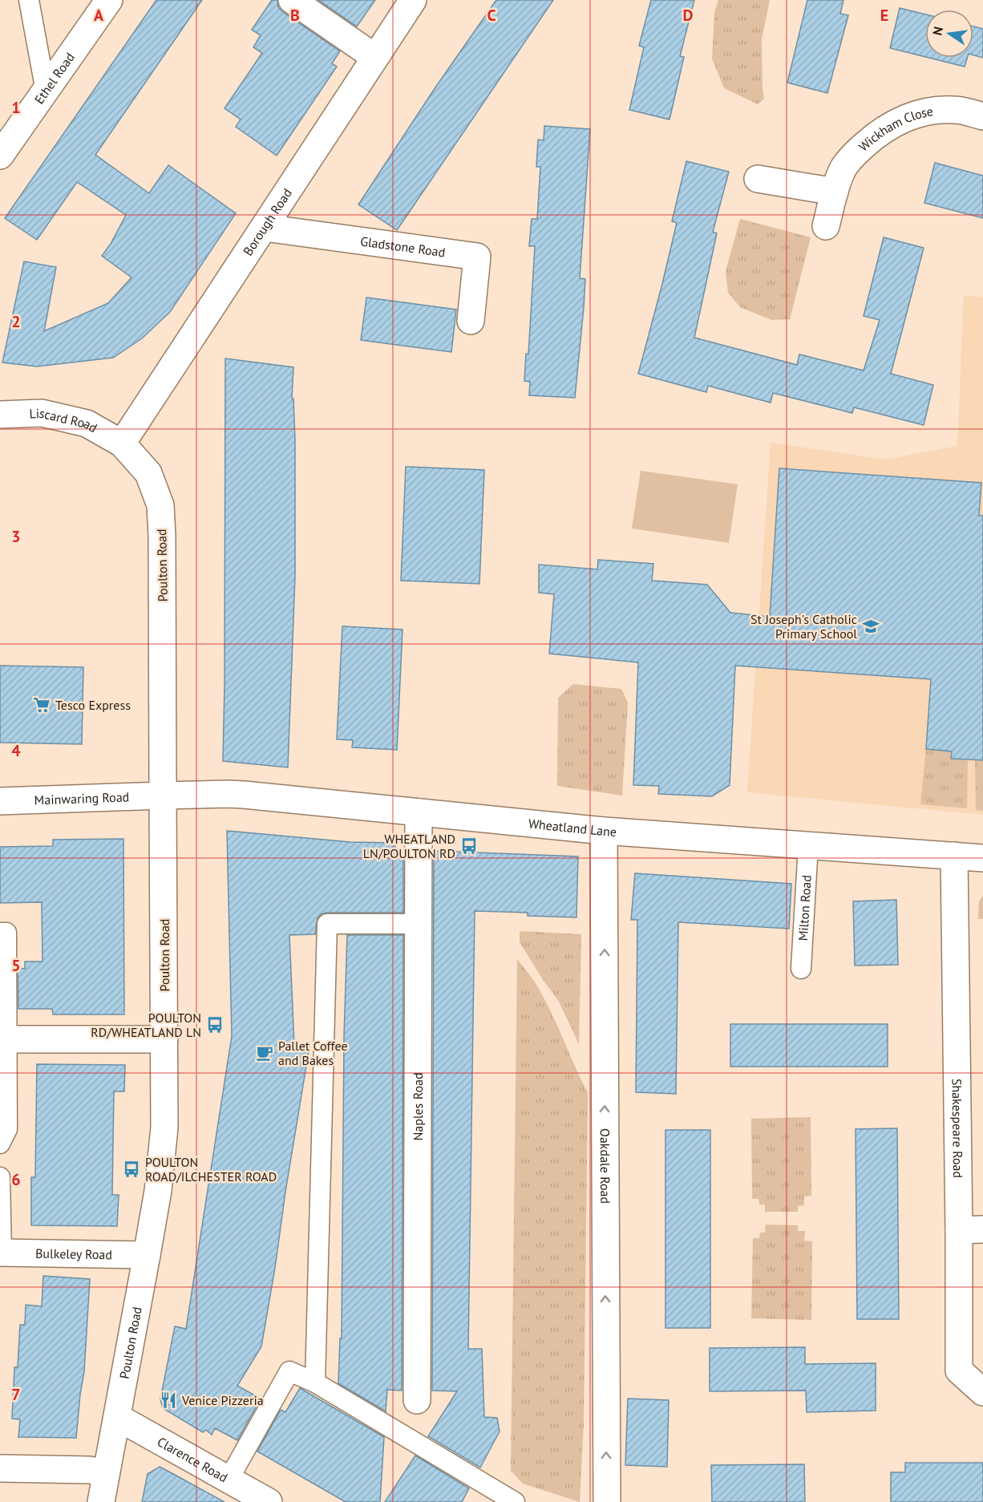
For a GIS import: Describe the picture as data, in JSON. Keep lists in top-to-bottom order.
{
  "streets": {
    "street": [
      "Ethel Road",
      "Wickham Close",
      "Borough Road",
      "Gladstone Road",
      "Liscard Road",
      "Poulton Road",
      "Mainwaring Road",
      "Wheatland Lane",
      "Naples Road",
      "Shakespeare Road",
      "Oakdale Road",
      "Bulkeley Road",
      "Clarence Road"
    ],
    "lane": ["Milton Road"]
  },
  "crossings": [
    ["Borough Road", "Gladstone Road"],
    ["Borough Road", "Liscard Road"],
    ["Borough Road", "Poulton Road"],
    ["Liscard Road", "Poulton Road"],
    ["Poulton Road", "Mainwaring Road"],
    ["Poulton Road", "Wheatland Lane"],
    ["Poulton Road", "Bulkeley Road"],
    ["Poulton Road", "Clarence Road"],
    ["Mainwaring Road", "Wheatland Lane"],
    ["Wheatland Lane", "Milton Road"],
    ["Wheatland Lane", "Naples Road"],
    ["Wheatland Lane", "Shakespeare Road"],
    ["Wheatland Lane", "Oakdale Road"]
  ],
  "one_way": ["Oakdale Road"],
  "places": {
    "school or university": ["St Joseph's Catholic Primary School"],
    "supermarket": ["Tesco Express"],
    "bus stop": ["WHEATLAND LN/POULTON RD", "POULTON RD/WHEATLAND LN", "POULTON ROAD/ILCHESTER ROAD"],
    "cafe": ["Pallet Coffee and Bakes"],
    "restaurant": ["Venice Pizzeria"]
  },
  "north": "left",
  "grid": {
    "columns": [
      "A",
      "B",
      "C",
      "D",
      "E"
    ],
    "rows": [
      "1",
      "2",
      "3",
      "4",
      "5",
      "6",
      "7"
    ]
  }
}
